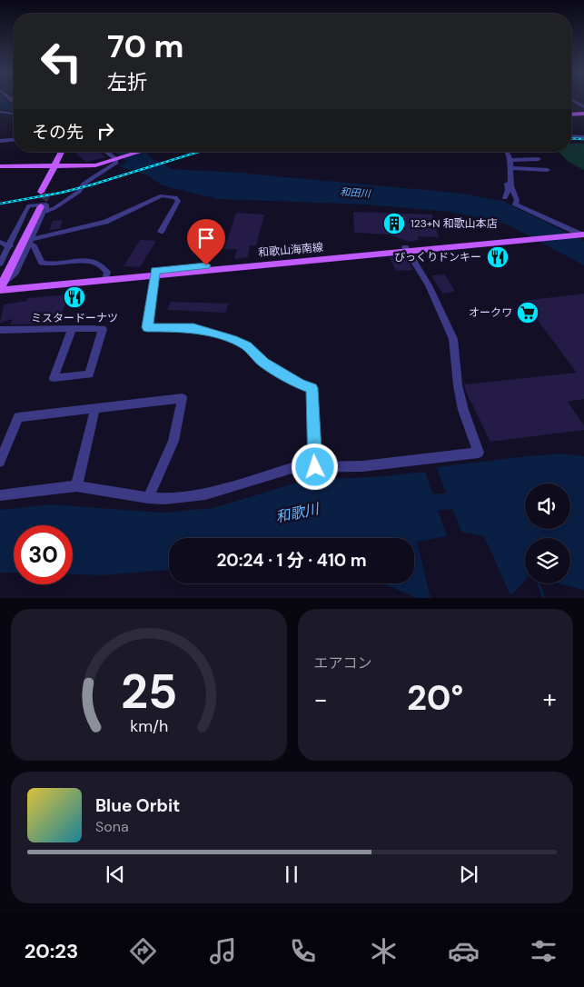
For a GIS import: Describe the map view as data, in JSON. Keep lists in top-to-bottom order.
{
  "streets": {
    "main road": ["和歌山海南線"]
  },
  "water": ["和田川", "和歌川"],
  "places": {
    "building": ["123+N 和歌山本店"],
    "restaurant": ["びっくりドンキー", "ミスタードーナツ"],
    "supermarket": ["オークワ"]
  },
  "page": {
    "turn": ["70 m", "左折"],
    "then": "その先",
    "limit": "30",
    "trip": "20:24 · 1 分 · 410 m",
    "tile": "エアコン",
    "heat": ["−", "20°", "+"],
    "song": ["Blue Orbit", "Sona"],
    "tabs": "20:23",
    "gauge": ["25", "km/h"]
  }
}
